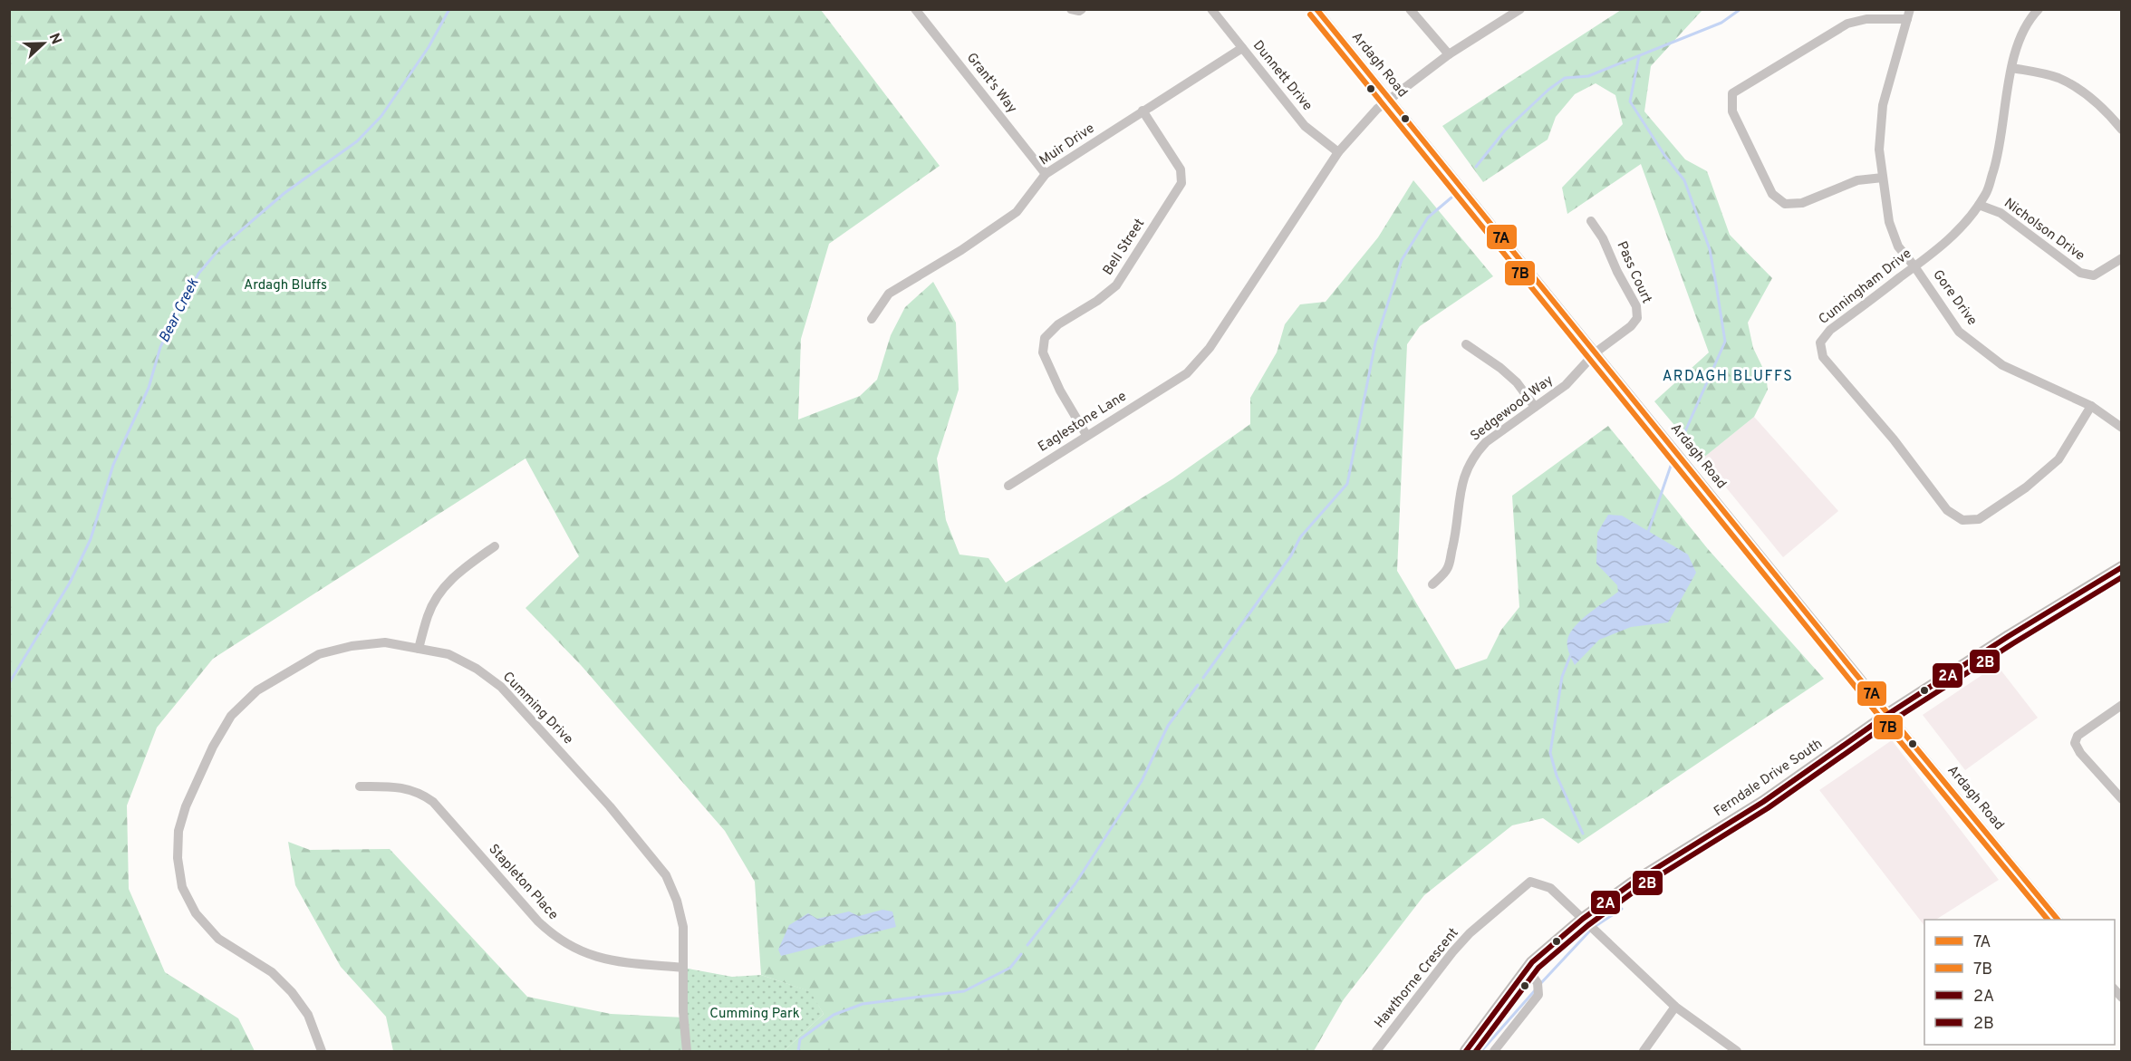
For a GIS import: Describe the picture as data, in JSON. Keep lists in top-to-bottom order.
{
  "streets": {
    "main road": ["Ferndale Drive South"],
    "street": [
      "Ardagh Road",
      "Dunnett Drive",
      "Grant's Way",
      "Muir Drive",
      "Nicholson Drive",
      "Bell Street",
      "Pass Court",
      "Cunningham Drive",
      "Gore Drive",
      "Sedgewood Way",
      "Eaglestone Lane",
      "Cumming Drive",
      "Stapleton Place",
      "Hawthorne Crescent"
    ]
  },
  "crossings": [
    ["Ardagh Road", "Pass Court"],
    ["Ardagh Road", "Sedgewood Way"],
    ["Ardagh Road", "Eaglestone Lane"],
    ["Ardagh Road", "Ferndale Drive South"],
    ["Dunnett Drive", "Muir Drive"],
    ["Dunnett Drive", "Eaglestone Lane"],
    ["Grant's Way", "Muir Drive"],
    ["Muir Drive", "Bell Street"],
    ["Nicholson Drive", "Cunningham Drive"],
    ["Bell Street", "Eaglestone Lane"],
    ["Pass Court", "Sedgewood Way"],
    ["Cunningham Drive", "Gore Drive"],
    ["Cumming Drive", "Stapleton Place"],
    ["Ferndale Drive South", "Hawthorne Crescent"]
  ],
  "districts": ["ARDAGH BLUFFS"],
  "water": ["Bear Creek"],
  "parks": ["Ardagh Bluffs", "Cumming Park"],
  "lines": [
    "transit line 7A",
    "transit line 7B",
    "transit line 2A",
    "transit line 2B"
  ],
  "legend": [
    "7A",
    "7B",
    "2A",
    "2B"
  ],
  "north": "right"
}
